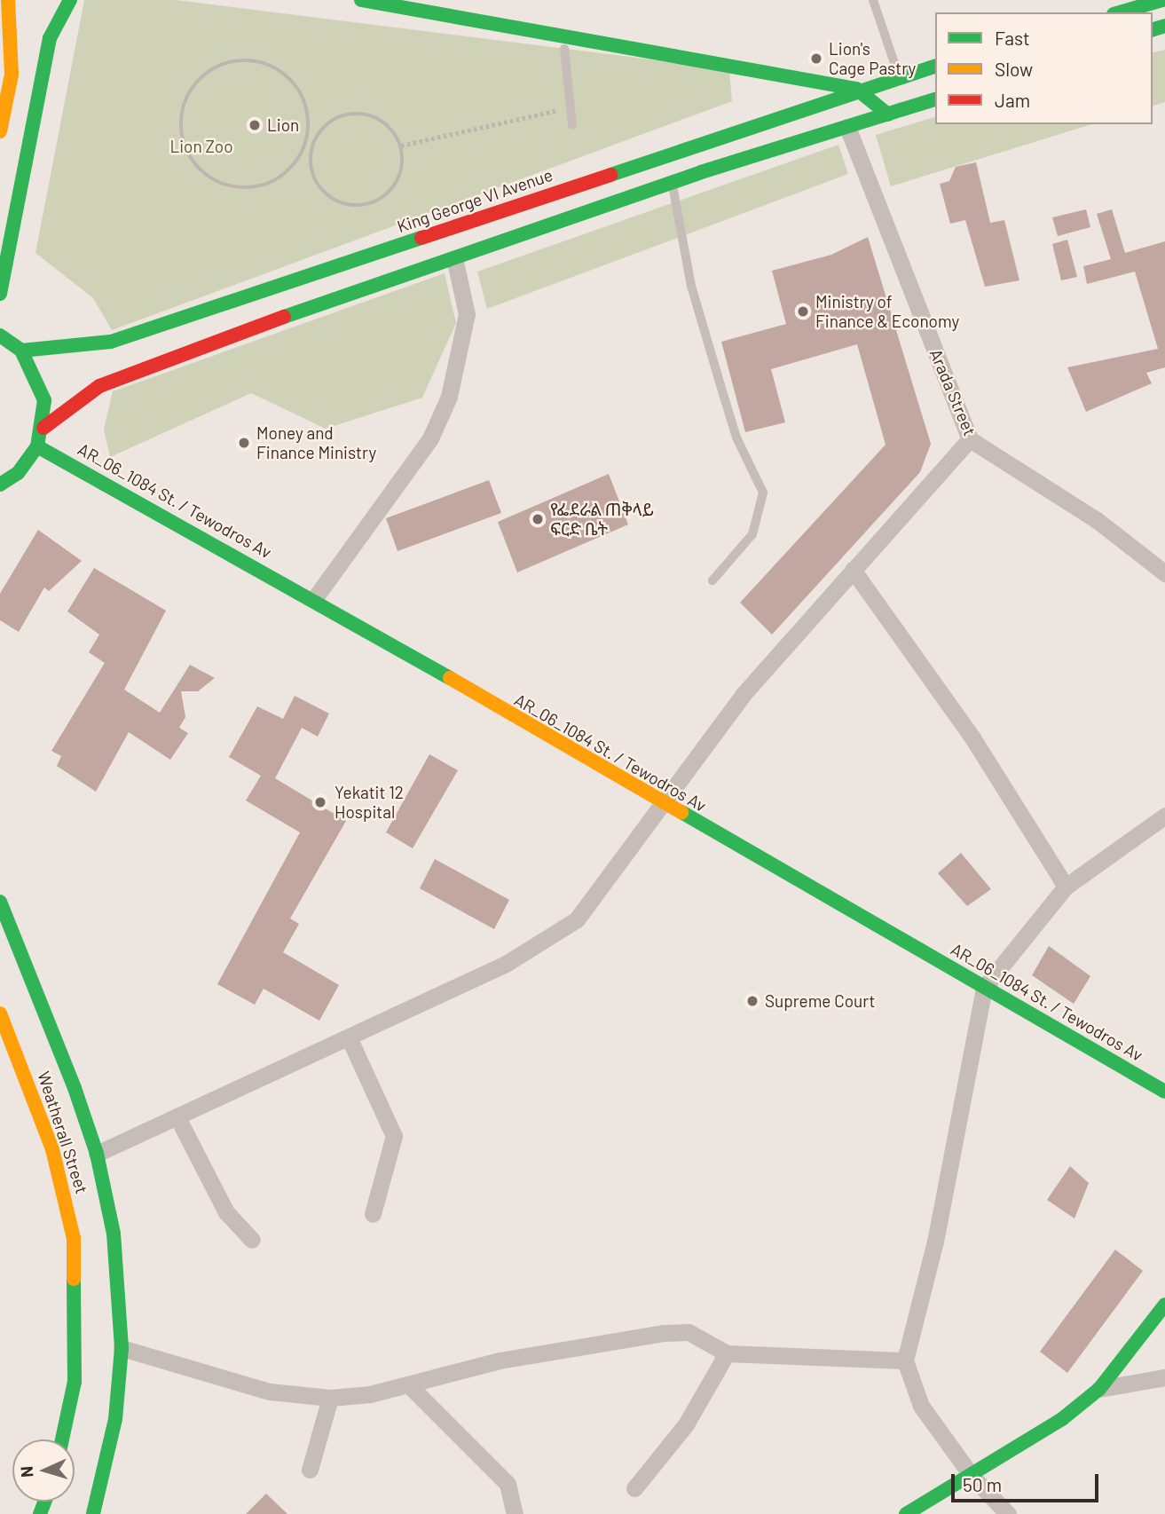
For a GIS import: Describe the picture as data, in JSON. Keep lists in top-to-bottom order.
{
  "streets": {
    "main road": ["King George VI Avenue", "AR_06_1084 St. / Tewodros Av", "Weatherall Street"],
    "street": ["Arada Street"]
  },
  "parks": ["Lion Zoo"],
  "places": [
    "Lion's Cage Pastry",
    "Lion",
    "Ministry of Finance & Economy",
    "Money and Finance Ministry",
    "የፌደራል ጠቅላይ ፍርድ ቤት",
    "Yekatit 12 Hospital",
    "Supreme Court"
  ],
  "legend": ["Fast", "Slow", "Jam"],
  "scale_bar": "50 m",
  "north": "left"
}
